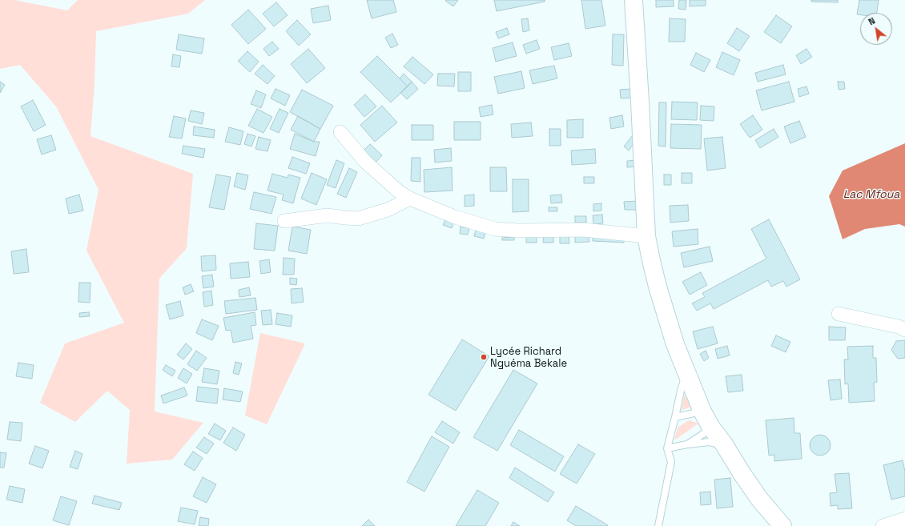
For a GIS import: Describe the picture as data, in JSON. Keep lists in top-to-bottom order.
{
  "water": ["Lac Mfoua"],
  "places": ["Lycée Richard Nguéma Bekale"],
  "north": "top left"
}
